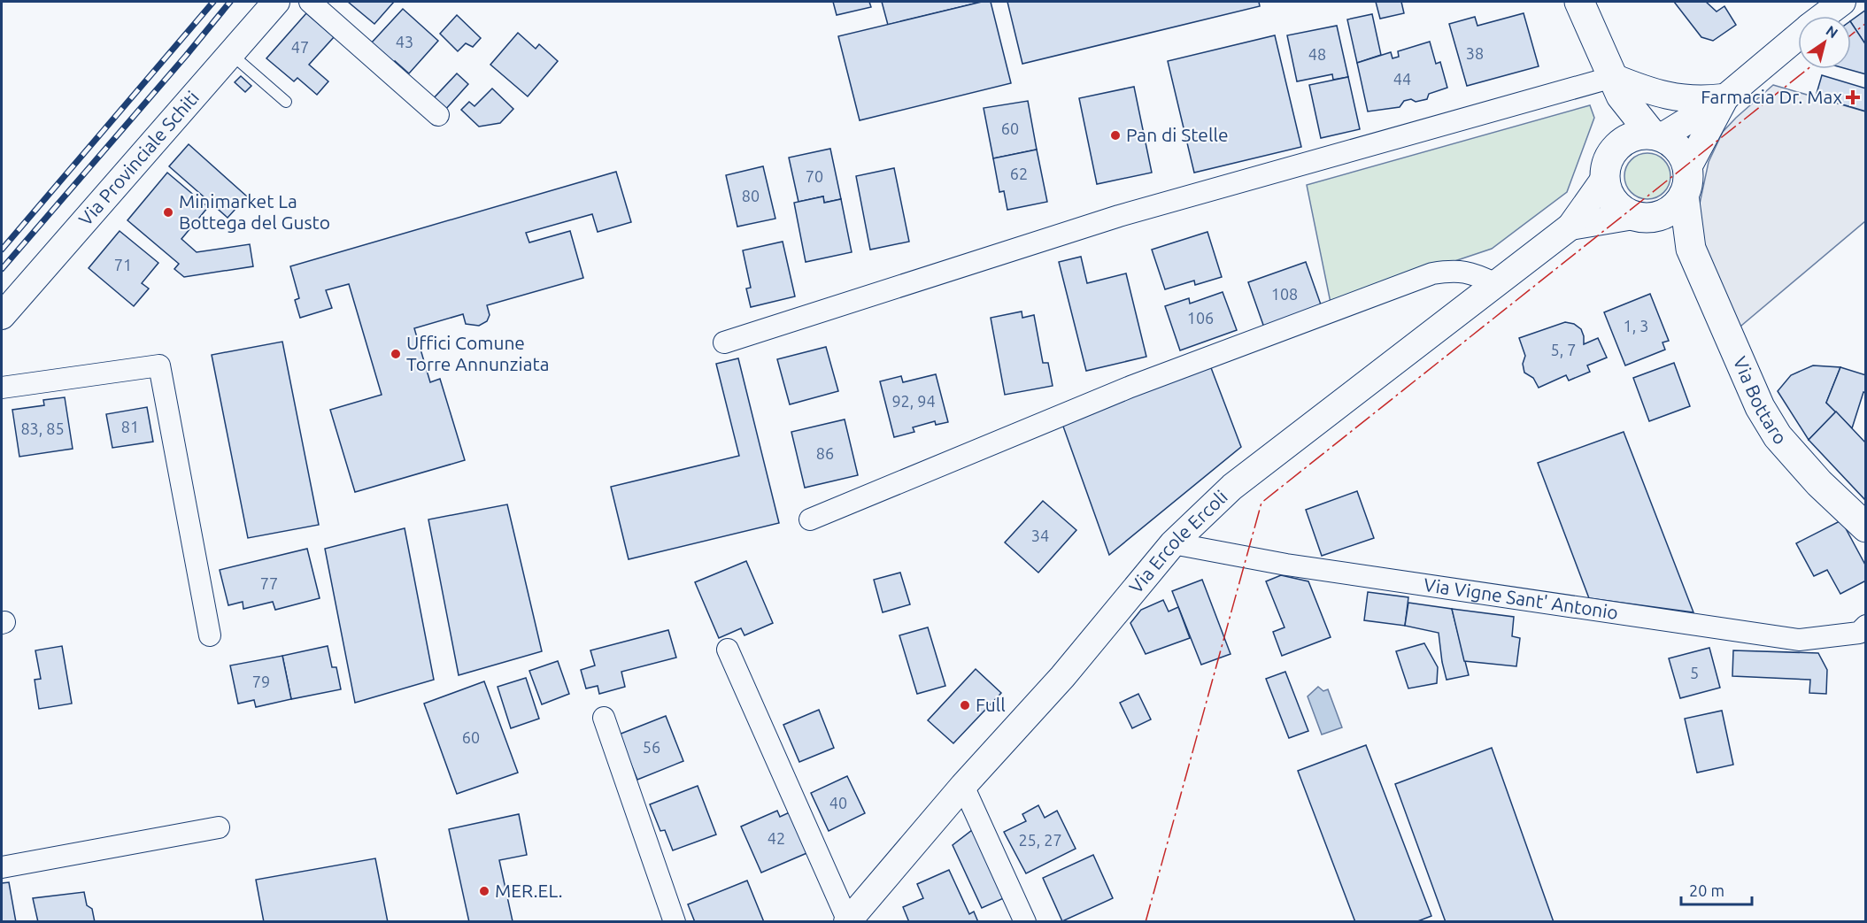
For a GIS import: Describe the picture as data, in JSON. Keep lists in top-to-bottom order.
{
  "streets": {
    "main road": ["Via Bottaro"],
    "street": ["Via Provinciale Schiti", "Via Ercole Ercoli", "Via Vigne Sant' Antonio"]
  },
  "crossings": [
    ["Via Bottaro", "Via Ercole Ercoli"],
    ["Via Ercole Ercoli", "Via Vigne Sant' Antonio"]
  ],
  "places": {
    "health": ["Farmacia Dr. Max"],
    "other": [
      "Pan di Stelle",
      "Minimarket La Bottega del Gusto",
      "Uffici Comune Torre Annunziata",
      "Full",
      "MER.EL."
    ]
  },
  "house_numbers": [
    "43",
    "47",
    "38",
    "48",
    "44",
    "60",
    "62",
    "70",
    "80",
    "71",
    "108",
    "106",
    "1, 3",
    "5, 7",
    "92, 94",
    "81",
    "83, 85",
    "86",
    "34",
    "77",
    "5",
    "79",
    "60",
    "56",
    "40",
    "42",
    "25, 27"
  ],
  "scale_bar": "20 m",
  "north": "top right"
}
